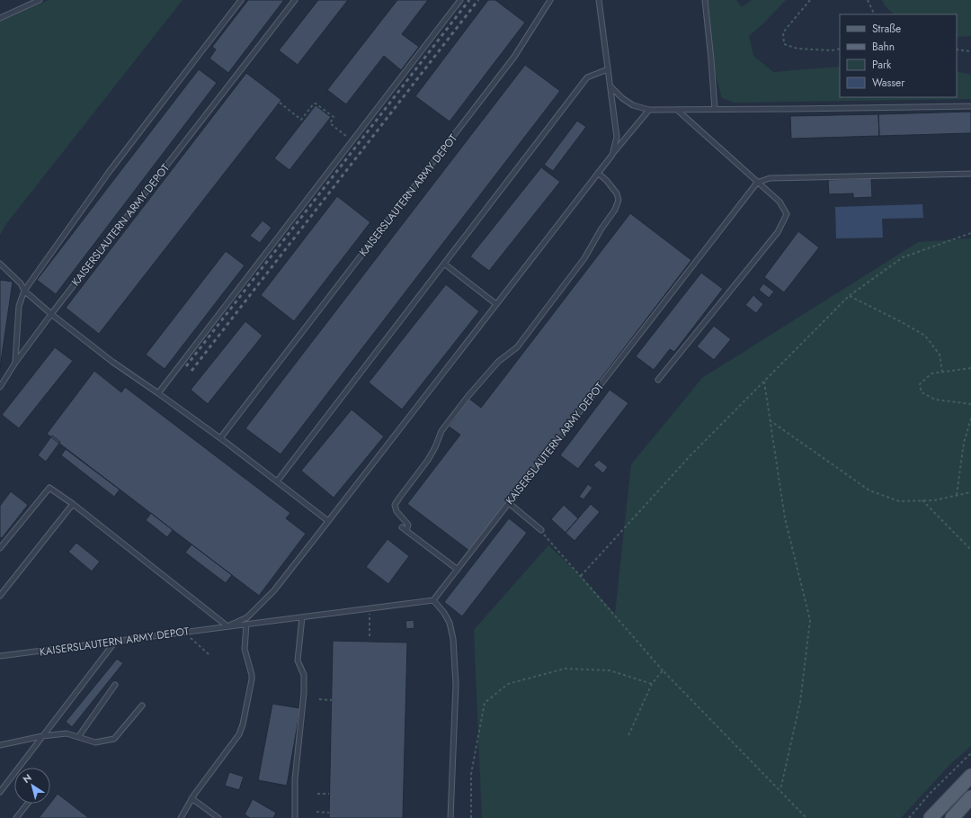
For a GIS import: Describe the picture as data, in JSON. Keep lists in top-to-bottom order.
{
  "streets": {
    "lane": ["KAISERSLAUTERN ARMY DEPOT"]
  },
  "legend": [
    "Straße",
    "Bahn",
    "Park",
    "Wasser"
  ],
  "north": "top left"
}
